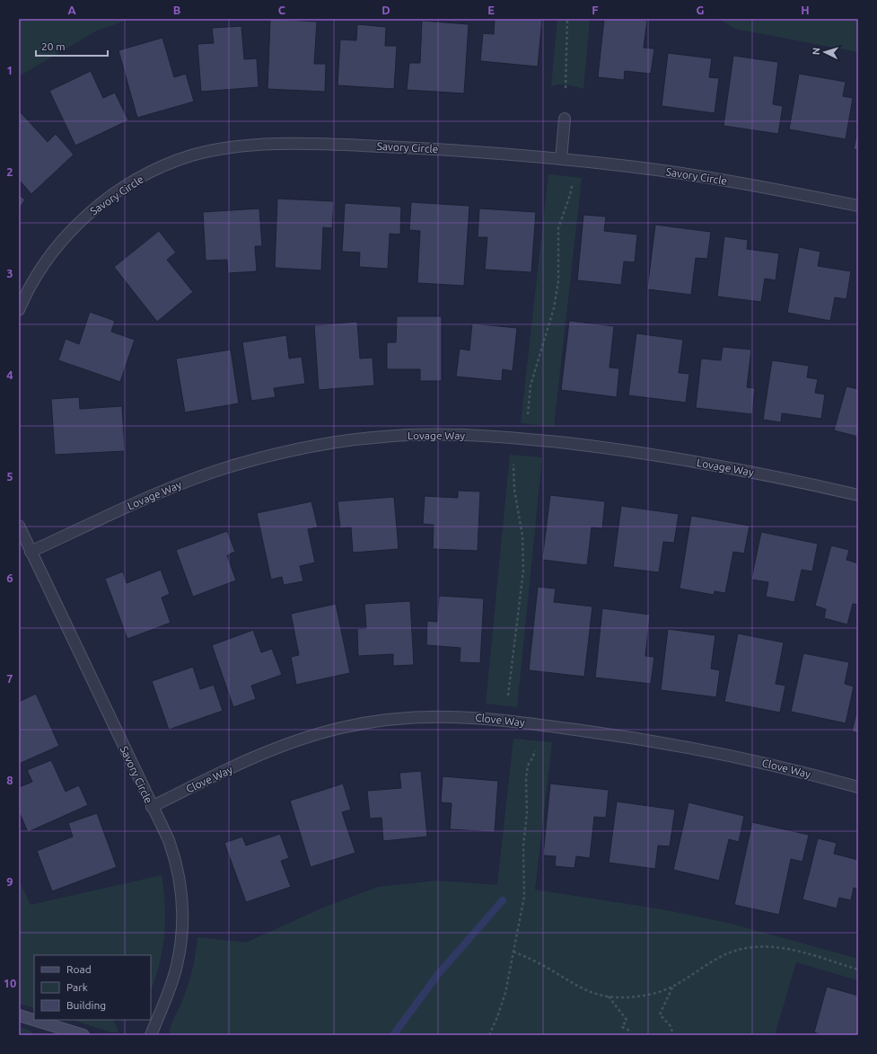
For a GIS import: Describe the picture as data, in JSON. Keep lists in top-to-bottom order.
{
  "streets": {
    "street": ["Savory Circle", "Lovage Way", "Clove Way"]
  },
  "crossings": [
    ["Savory Circle", "Lovage Way"],
    ["Savory Circle", "Clove Way"]
  ],
  "legend": ["Road", "Park", "Building"],
  "scale_bar": "20 m",
  "north": "left",
  "grid": {
    "columns": [
      "A",
      "B",
      "C",
      "D",
      "E",
      "F",
      "G",
      "H"
    ],
    "rows": [
      "1",
      "2",
      "3",
      "4",
      "5",
      "6",
      "7",
      "8",
      "9",
      "10"
    ]
  }
}
